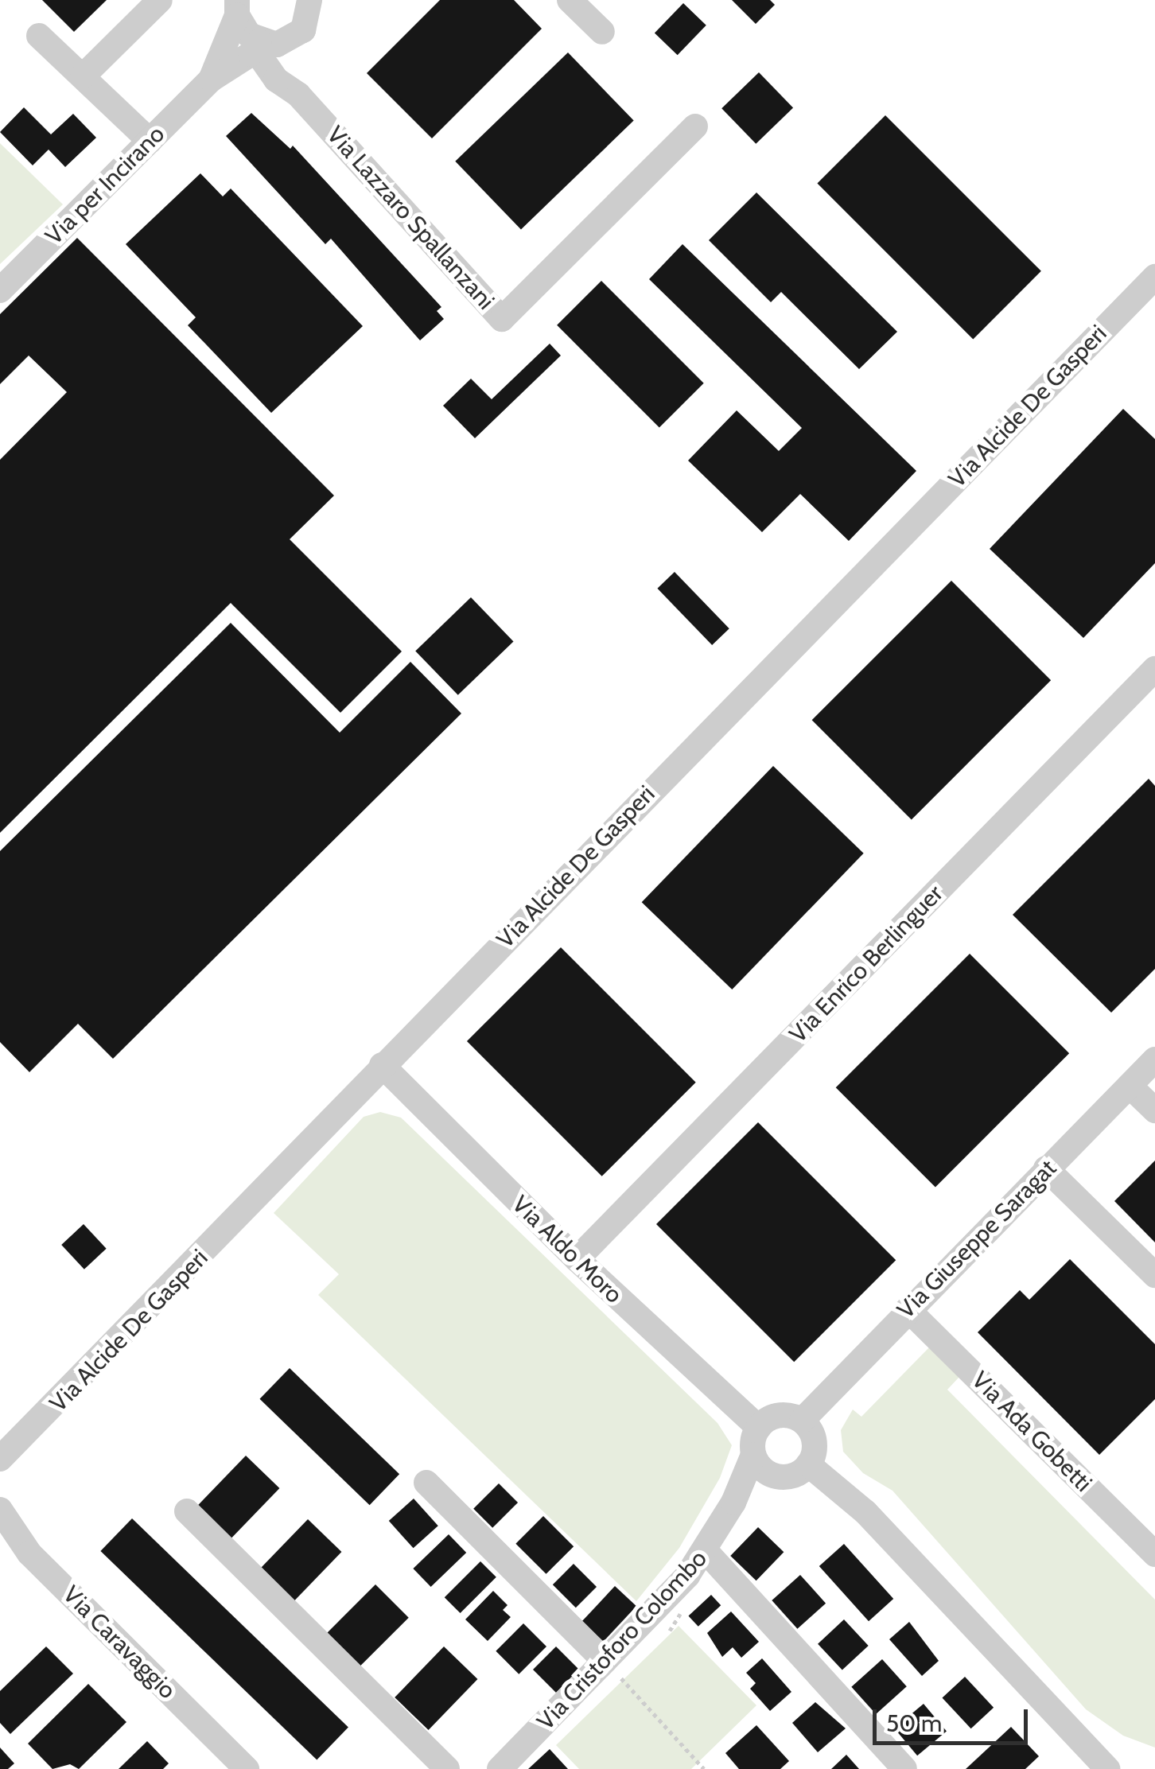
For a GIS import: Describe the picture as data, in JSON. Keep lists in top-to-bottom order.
{
  "streets": {
    "street": [
      "Via per Incirano",
      "Via Lazzaro Spallanzani",
      "Via Alcide De Gasperi",
      "Via Enrico Berlinguer",
      "Via Giuseppe Saragat",
      "Via Aldo Moro",
      "Via Ada Gobetti",
      "Via Cristoforo Colombo",
      "Via Caravaggio"
    ]
  },
  "crossings": [
    ["Via per Incirano", "Via Lazzaro Spallanzani"],
    ["Via Alcide De Gasperi", "Via Aldo Moro"],
    ["Via Enrico Berlinguer", "Via Aldo Moro"],
    ["Via Giuseppe Saragat", "Via Aldo Moro"],
    ["Via Giuseppe Saragat", "Via Ada Gobetti"],
    ["Via Giuseppe Saragat", "Via Cristoforo Colombo"],
    ["Via Aldo Moro", "Via Cristoforo Colombo"]
  ],
  "scale_bar": "50 m"
}
